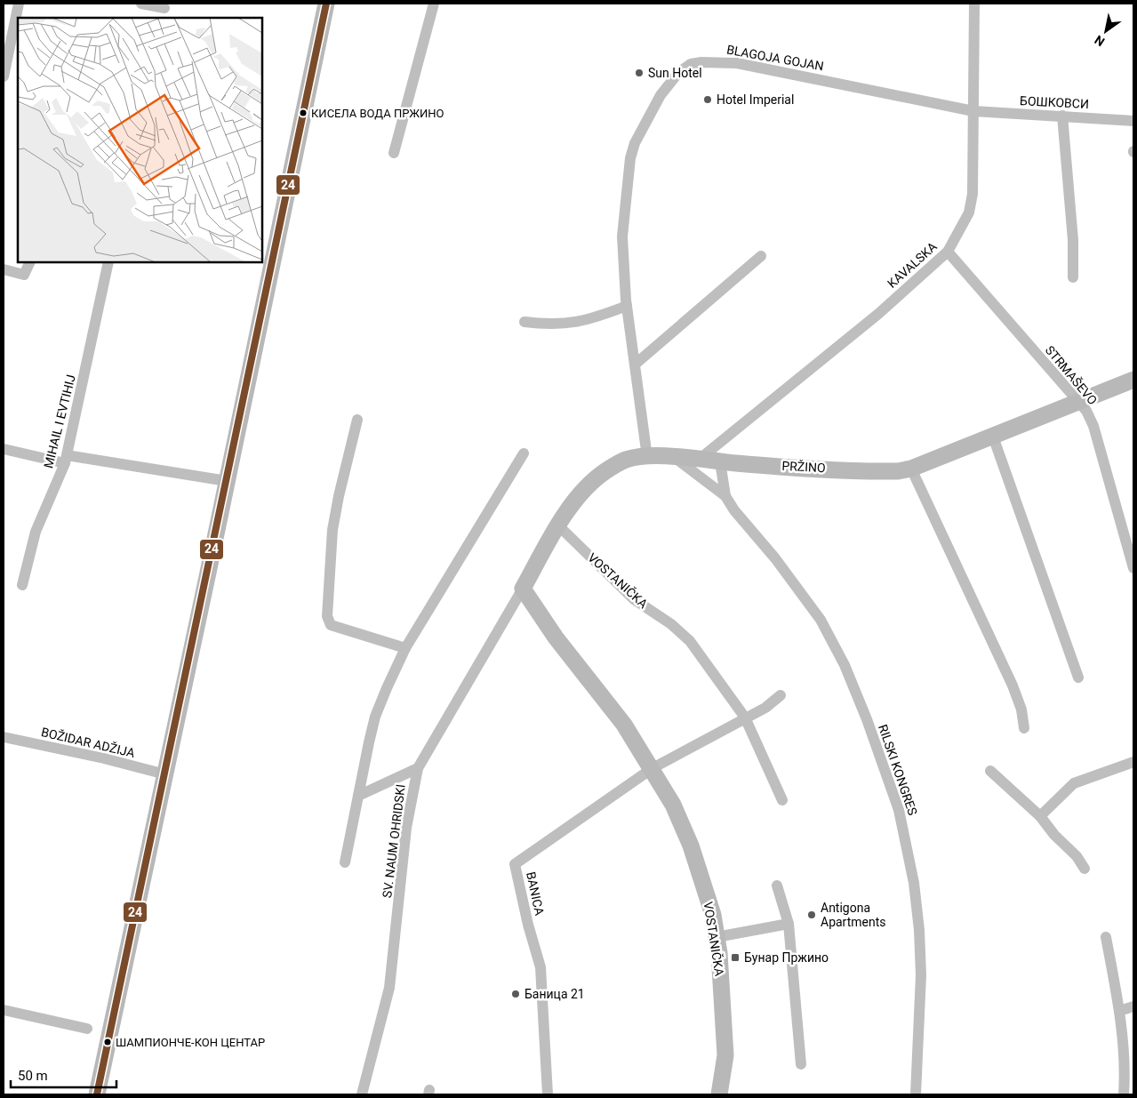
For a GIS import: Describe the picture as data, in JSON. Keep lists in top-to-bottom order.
{
  "streets": {
    "street": [
      "BLAGOJA GOJAN",
      "БОШКОВСИ",
      "KAVALSKA",
      "STRMAŠEVO",
      "MIHAIL I EVTIHIJ",
      "PRŽINO",
      "VOSTANIČKA",
      "BOŽIDAR ADŽIJA",
      "RILSKI KONGRES",
      "SV. NAUM OHRIDSKI",
      "BANICA"
    ]
  },
  "crossings": [
    ["BLAGOJA GOJAN", "БОШКОВСИ"],
    ["BLAGOJA GOJAN", "KAVALSKA"],
    ["BLAGOJA GOJAN", "PRŽINO"],
    ["БОШКОВСИ", "KAVALSKA"],
    ["KAVALSKA", "STRMAŠEVO"],
    ["KAVALSKA", "PRŽINO"],
    ["STRMAŠEVO", "PRŽINO"],
    ["PRŽINO", "VOSTANIČKA"],
    ["PRŽINO", "RILSKI KONGRES"],
    ["PRŽINO", "SV. NAUM OHRIDSKI"],
    ["VOSTANIČKA", "SV. NAUM OHRIDSKI"],
    ["VOSTANIČKA", "BANICA"]
  ],
  "places": {
    "other": [
      "Sun Hotel",
      "Hotel Imperial",
      "КИСЕЛА ВОДА ПРЖИНО",
      "Antigona Apartments",
      "Баница 21",
      "ШАМПИОНЧЕ-КОН ЦЕНТАР"
    ],
    "transit": ["Бунар Пржино"]
  },
  "lines": ["transit line 24"],
  "scale_bar": "50 m",
  "north": "bottom left"
}
